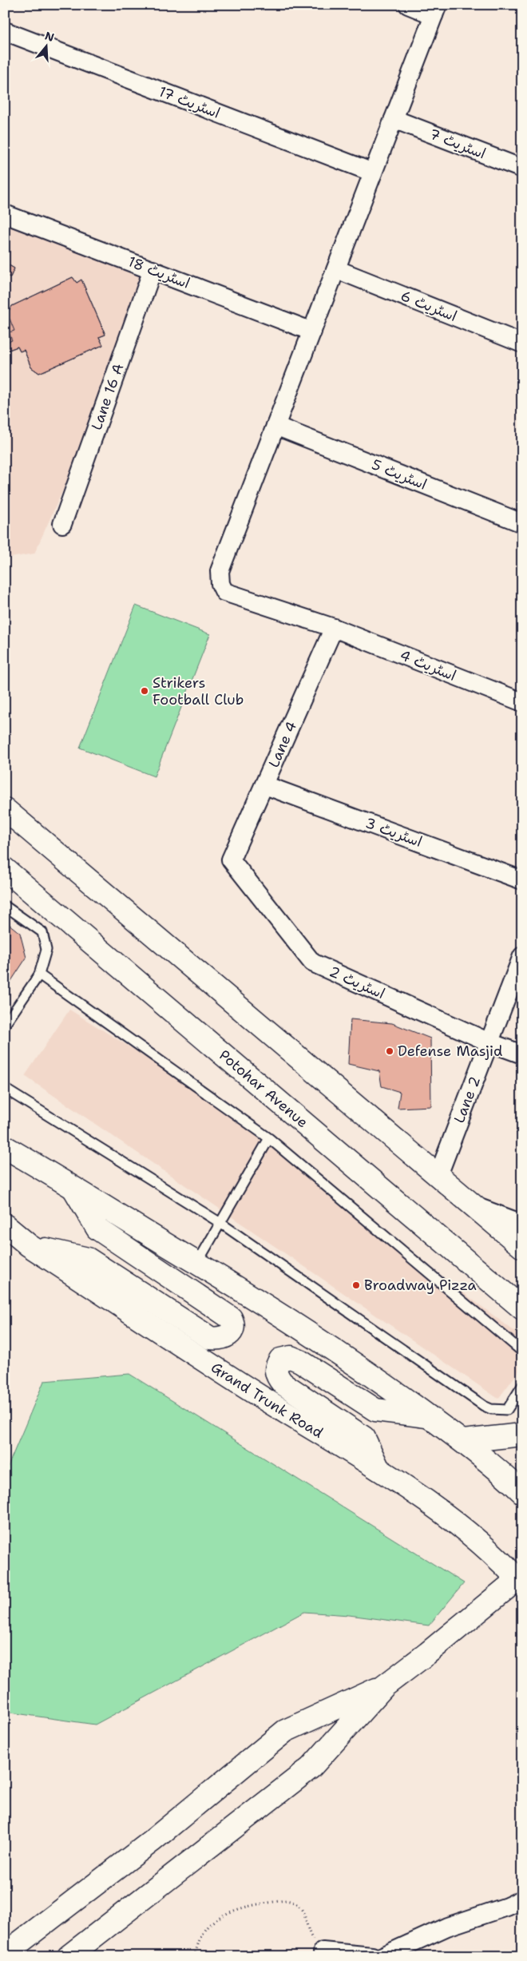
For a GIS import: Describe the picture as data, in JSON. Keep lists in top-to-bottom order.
{
  "streets": {
    "main road": ["Potohar Avenue", "Grand Trunk Road"],
    "street": [
      "اسٹریٹ 17",
      "اسٹریٹ 7",
      "اسٹریٹ 18",
      "اسٹریٹ 6",
      "Lane 16 A",
      "اسٹریٹ 5",
      "اسٹریٹ 4",
      "Lane 4",
      "اسٹریٹ 3",
      "اسٹریٹ 2",
      "Lane 2"
    ]
  },
  "crossings": [
    ["اسٹریٹ 17", "اسٹریٹ 4"],
    ["اسٹریٹ 7", "اسٹریٹ 4"],
    ["اسٹریٹ 18", "Lane 16 A"],
    ["اسٹریٹ 18", "اسٹریٹ 4"],
    ["اسٹریٹ 6", "اسٹریٹ 4"],
    ["اسٹریٹ 5", "اسٹریٹ 4"],
    ["اسٹریٹ 4", "Lane 4"],
    ["Lane 4", "اسٹریٹ 3"],
    ["Lane 4", "اسٹریٹ 2"],
    ["اسٹریٹ 2", "Lane 2"]
  ],
  "places": ["Strikers Football Club", "Defense Masjid", "Broadway Pizza"],
  "north": "top"
}
